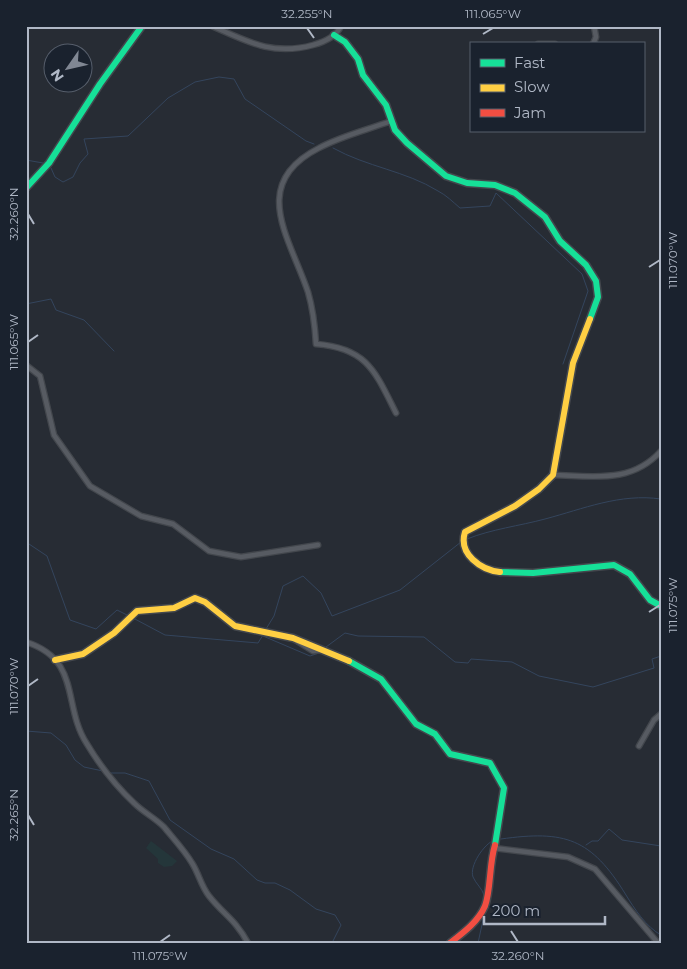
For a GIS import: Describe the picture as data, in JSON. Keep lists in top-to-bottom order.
{
  "legend": ["Fast", "Slow", "Jam"],
  "scale_bar": "200 m",
  "north": "bottom left",
  "coordinates": [
    "32.255°N",
    "111.065°W",
    "32.260°N",
    "111.070°W",
    "111.075°W",
    "32.265°N"
  ]
}
